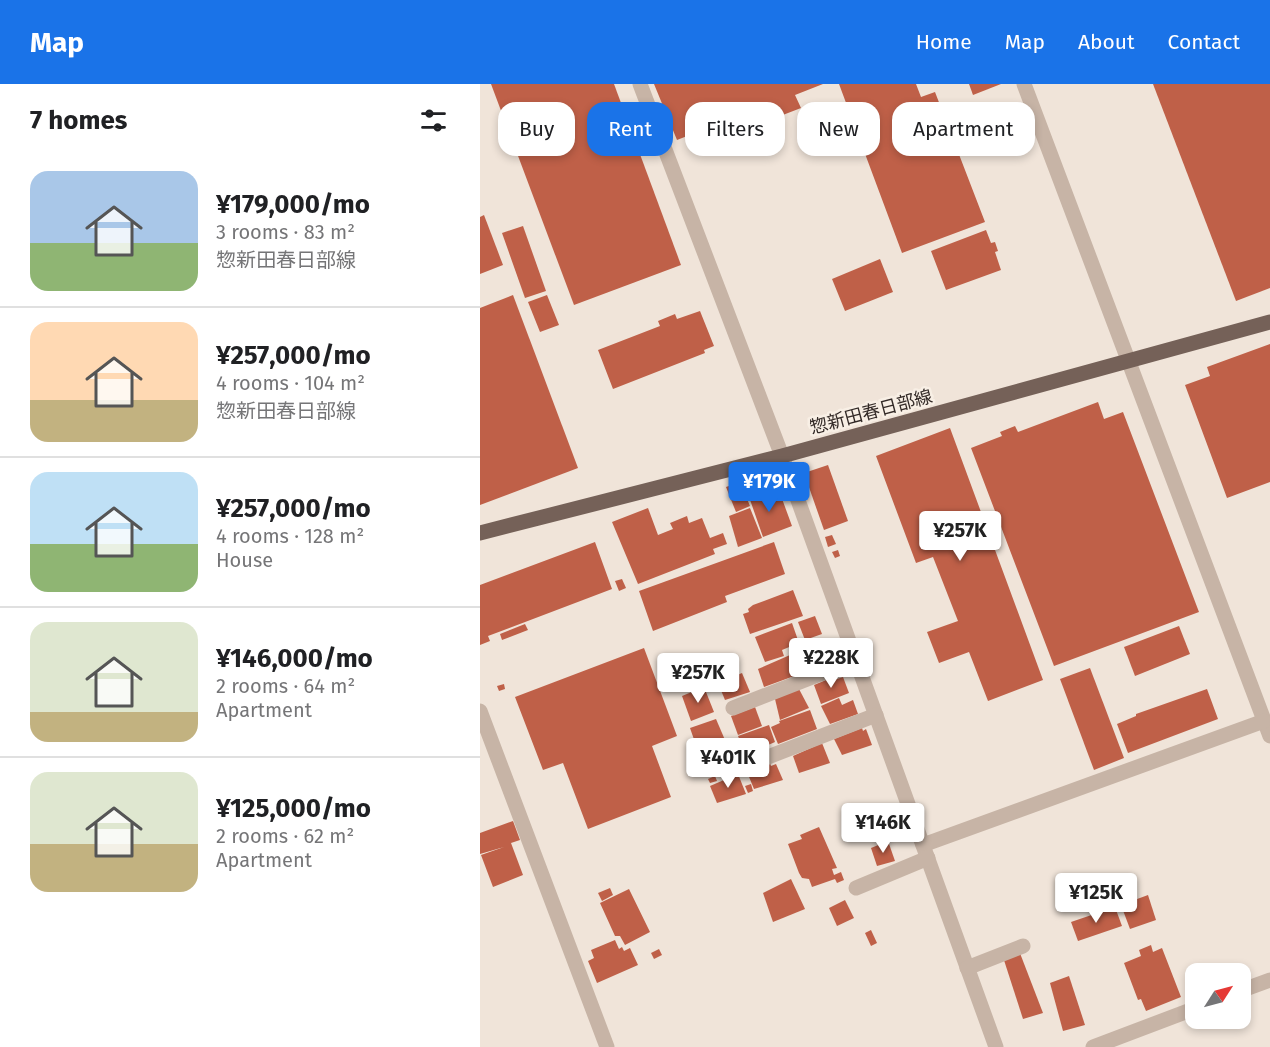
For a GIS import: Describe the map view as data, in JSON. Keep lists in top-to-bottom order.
{
  "streets": {
    "main road": ["惣新田春日部線"]
  },
  "north": "top right",
  "page": {
    "header": "Map",
    "nav": [
      "Home",
      "Map",
      "About",
      "Contact"
    ],
    "heading": "7 homes",
    "chip": [
      "Buy",
      "Rent",
      "Filters",
      "New",
      "Apartment"
    ],
    "list": [
      {
        "name": "¥179,000/mo",
        "note": "3 rooms · 83 m² · 惣新田春日部線"
      },
      {
        "name": "¥257,000/mo",
        "note": "4 rooms · 104 m² · 惣新田春日部線"
      },
      {
        "name": "¥257,000/mo",
        "note": "4 rooms · 128 m² · House"
      },
      {
        "name": "¥146,000/mo",
        "note": "2 rooms · 64 m² · Apartment"
      },
      {
        "name": "¥125,000/mo",
        "note": "2 rooms · 62 m² · Apartment"
      }
    ],
    "price": [
      "¥179K",
      "¥257K",
      "¥228K",
      "¥257K",
      "¥401K",
      "¥146K",
      "¥125K"
    ]
  }
}
